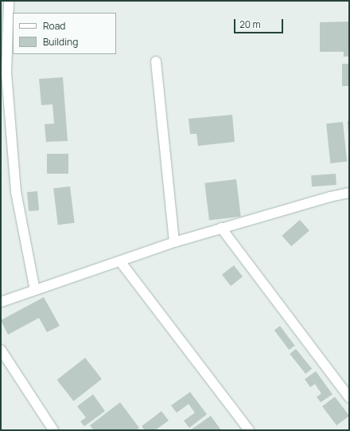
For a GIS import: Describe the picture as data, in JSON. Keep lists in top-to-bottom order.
{
  "legend": ["Road", "Building"],
  "scale_bar": "20 m"
}
